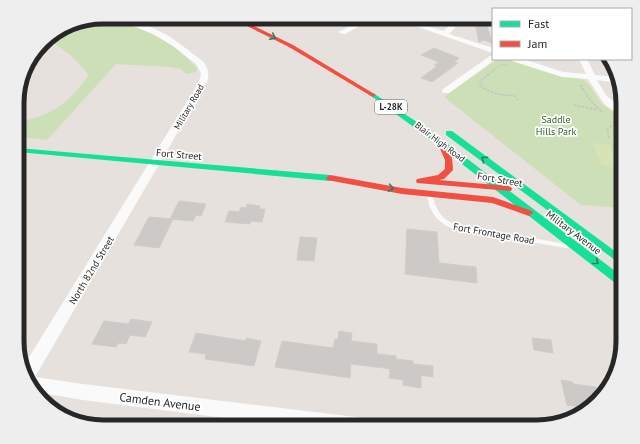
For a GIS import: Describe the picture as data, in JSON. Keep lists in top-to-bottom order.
{
  "streets": {
    "main road": [
      "L-28K",
      "Blair High Road",
      "Fort Street",
      "Military Avenue"
    ],
    "street": ["Military Road", "North 82nd Street", "Camden Avenue"],
    "lane": ["Fort Frontage Road"]
  },
  "crossings": [
    ["Military Road", "Fort Street"],
    ["Military Road", "North 82nd Street"],
    ["Blair High Road", "Fort Street"],
    ["Blair High Road", "Military Avenue"],
    ["Fort Street", "Military Avenue"],
    ["Fort Street", "Fort Frontage Road"],
    ["Fort Street", "North 82nd Street"],
    ["Military Avenue", "Fort Frontage Road"]
  ],
  "parks": ["Saddle Hills Park"],
  "legend": ["Fast", "Jam"]
}
